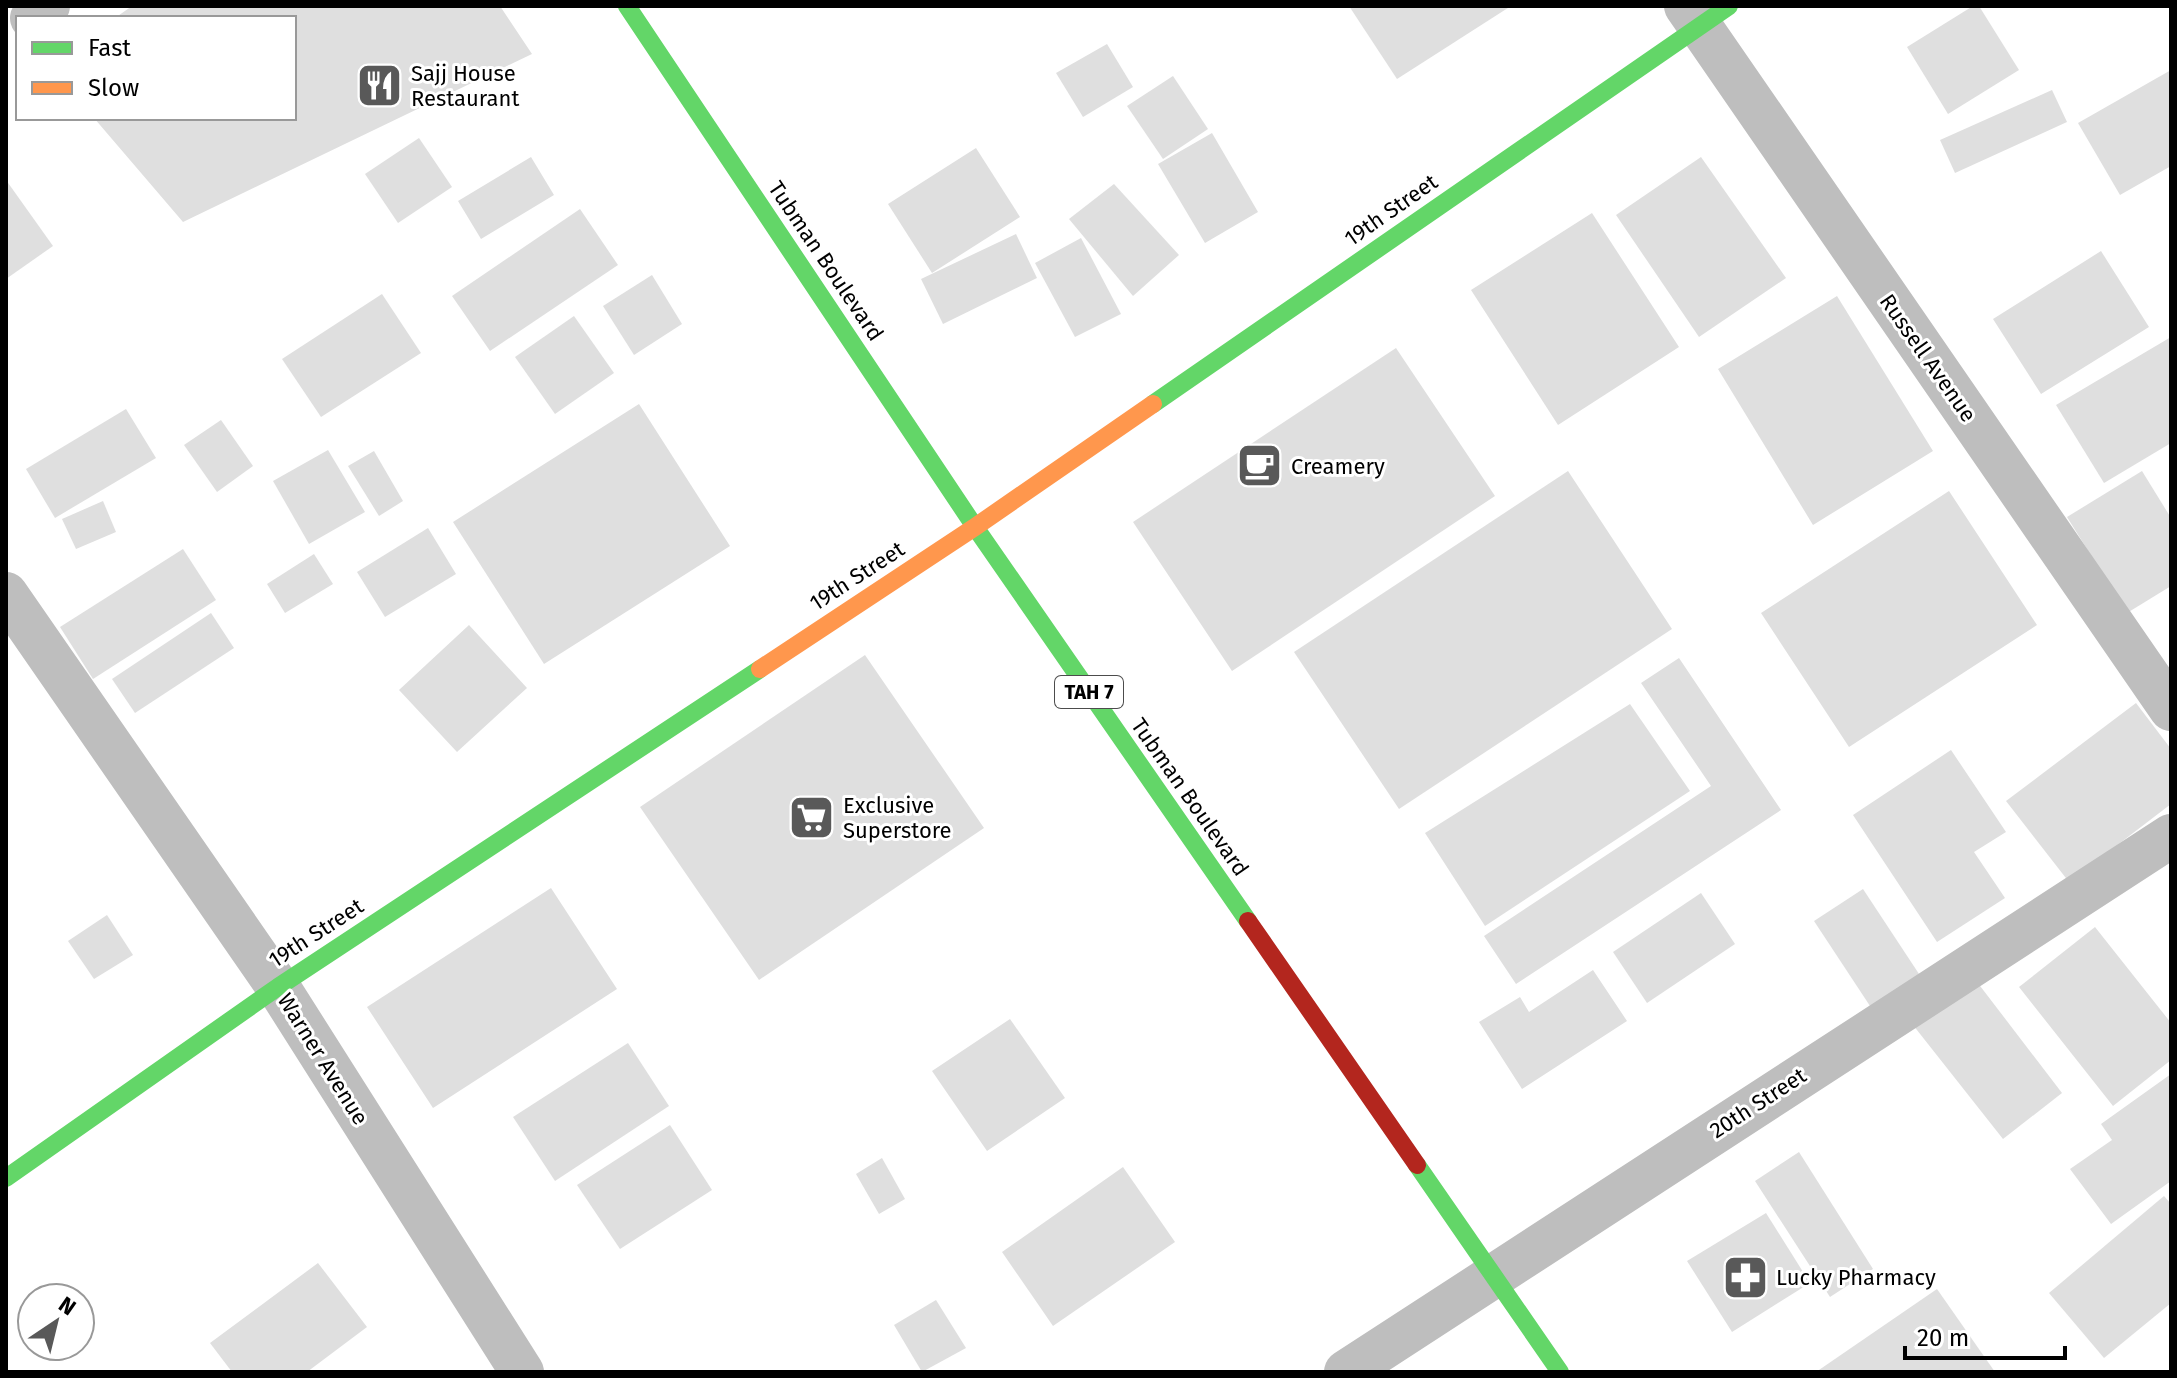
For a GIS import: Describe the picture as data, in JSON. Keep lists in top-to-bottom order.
{
  "streets": {
    "main road": ["19th Street", "Tubman Boulevard", "TAH 7"],
    "street": ["Russell Avenue", "Warner Avenue", "20th Street"]
  },
  "crossings": [
    ["19th Street", "Tubman Boulevard"],
    ["19th Street", "Russell Avenue"],
    ["19th Street", "Warner Avenue"],
    ["Tubman Boulevard", "20th Street"]
  ],
  "places": {
    "restaurant": ["Sajj House Restaurant"],
    "cafe": ["Creamery"],
    "supermarket": ["Exclusive Superstore"],
    "pharmacy": ["Lucky Pharmacy"]
  },
  "legend": ["Fast", "Slow"],
  "scale_bar": "20 m",
  "north": "top right"
}
